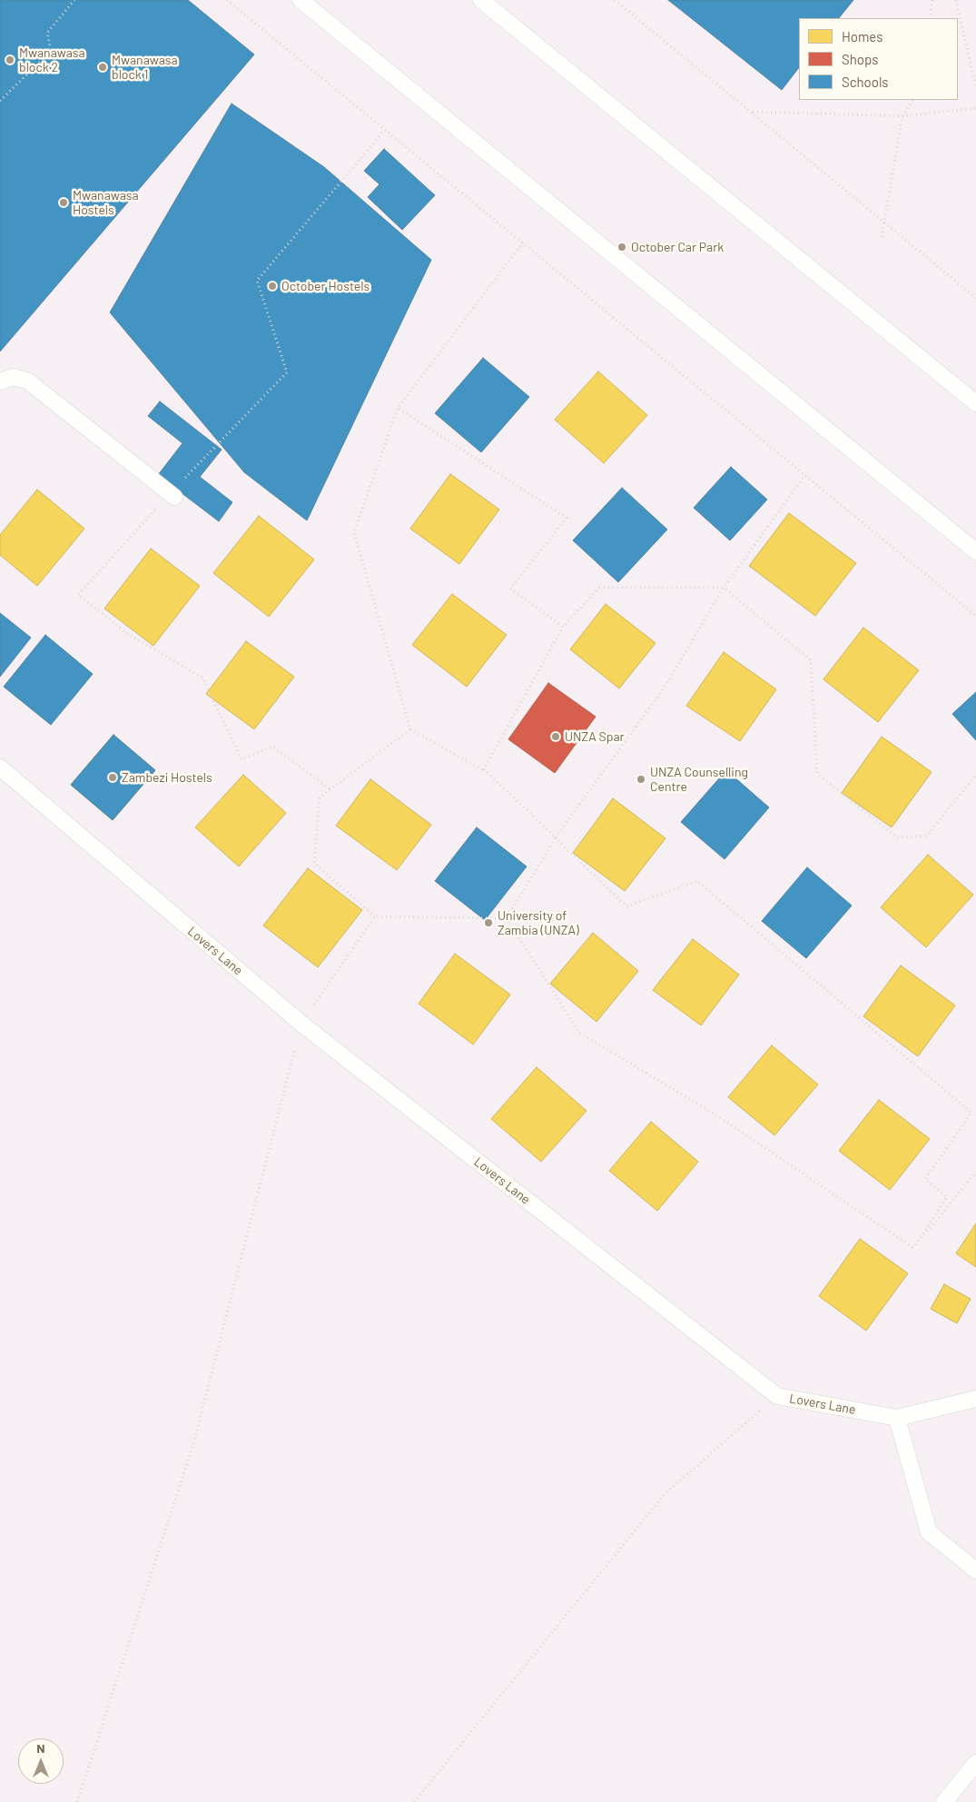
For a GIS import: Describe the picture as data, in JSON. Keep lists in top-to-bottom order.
{
  "streets": {
    "lane": ["Lovers Lane"]
  },
  "places": [
    "Mwanawasa block 2",
    "Mwanawasa block 1",
    "Mwanawasa Hostels",
    "October Car Park",
    "October Hostels",
    "UNZA Spar",
    "Zambezi Hostels",
    "UNZA Counselling Centre",
    "University of Zambia (UNZA)"
  ],
  "legend": ["Homes", "Shops", "Schools"],
  "north": "top"
}
